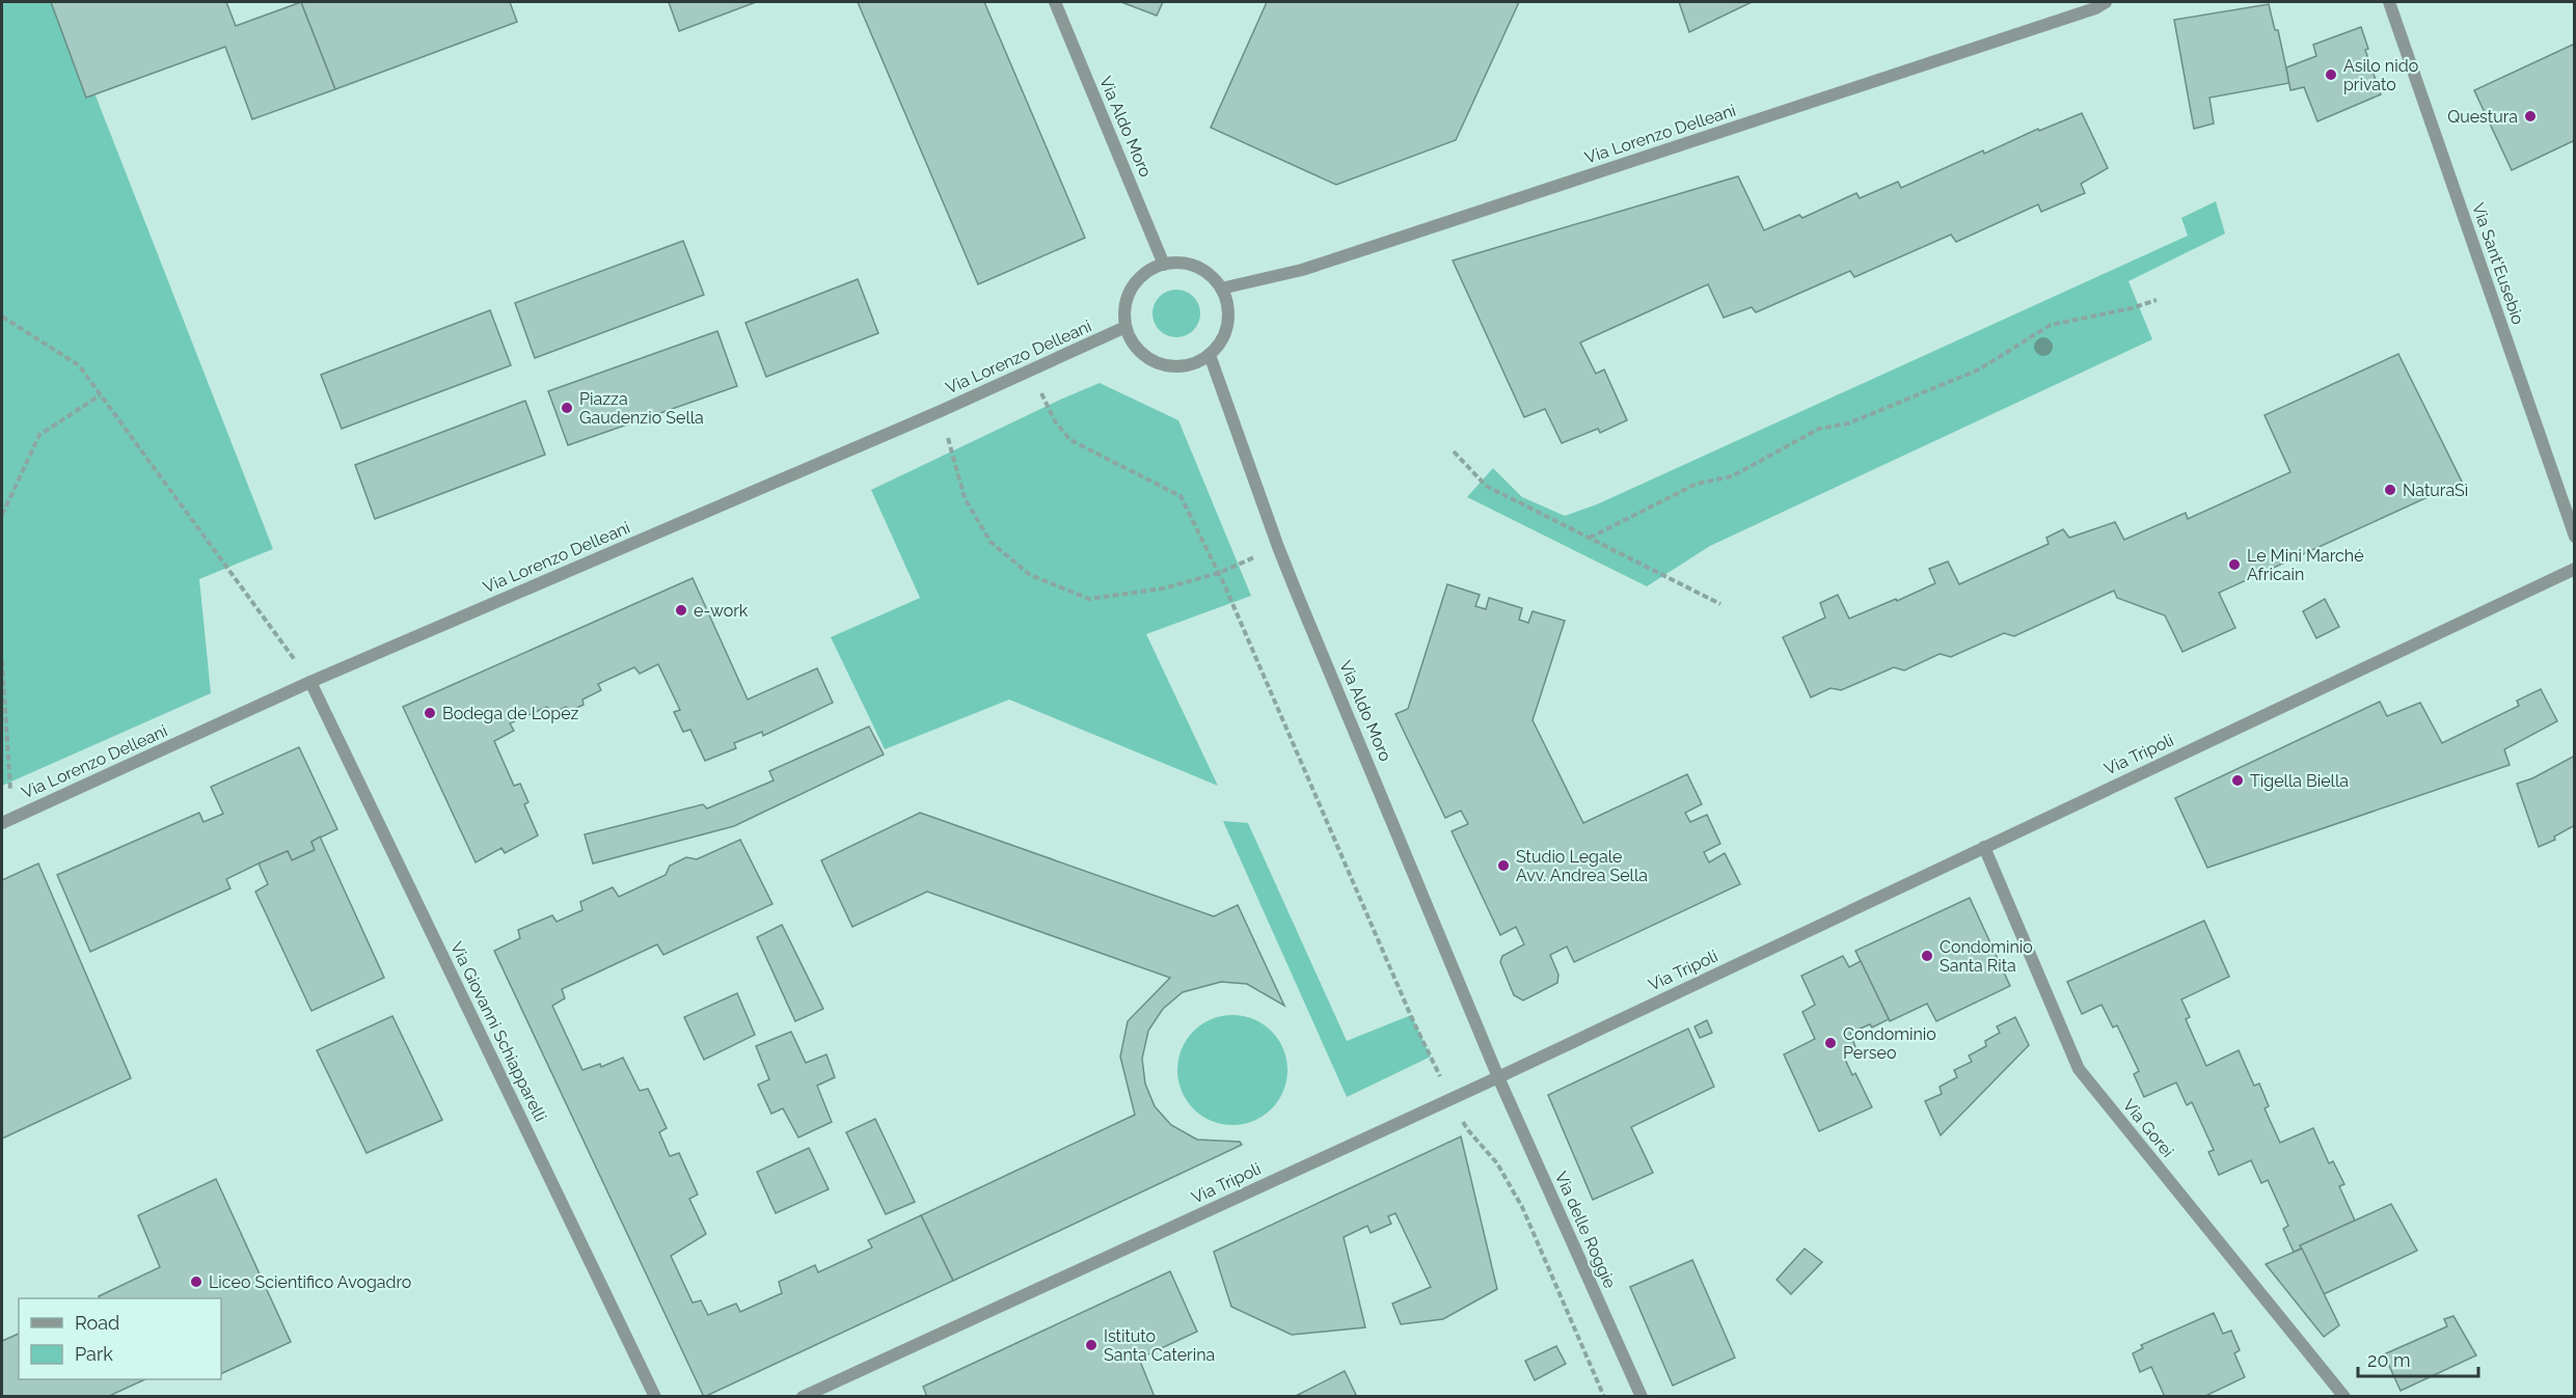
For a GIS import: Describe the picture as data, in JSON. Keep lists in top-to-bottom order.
{
  "streets": {
    "street": [
      "Via Aldo Moro",
      "Via Lorenzo Delleani",
      "Via Sant'Eusebio",
      "Via Tripoli",
      "Via Giovanni Schiapparelli",
      "Via Gorei",
      "Via delle Roggie"
    ]
  },
  "crossings": [
    ["Via Aldo Moro", "Via Lorenzo Delleani"],
    ["Via Aldo Moro", "Via Tripoli"],
    ["Via Aldo Moro", "Via delle Roggie"],
    ["Via Lorenzo Delleani", "Via Giovanni Schiapparelli"],
    ["Via Tripoli", "Via Gorei"],
    ["Via Tripoli", "Via delle Roggie"]
  ],
  "places": [
    "Asilo nido privato",
    "Questura",
    "Piazza Gaudenzio Sella",
    "NaturaSì",
    "Le Mini Marché Africain",
    "e-work",
    "Bodega de Lopez",
    "Tigella Biella",
    "Studio Legale Avv. Andrea Sella",
    "Condominio Santa Rita",
    "Condominio Perseo",
    "Liceo Scientifico Avogadro",
    "Istituto Santa Caterina"
  ],
  "legend": ["Road", "Park"],
  "scale_bar": "20 m"
}
